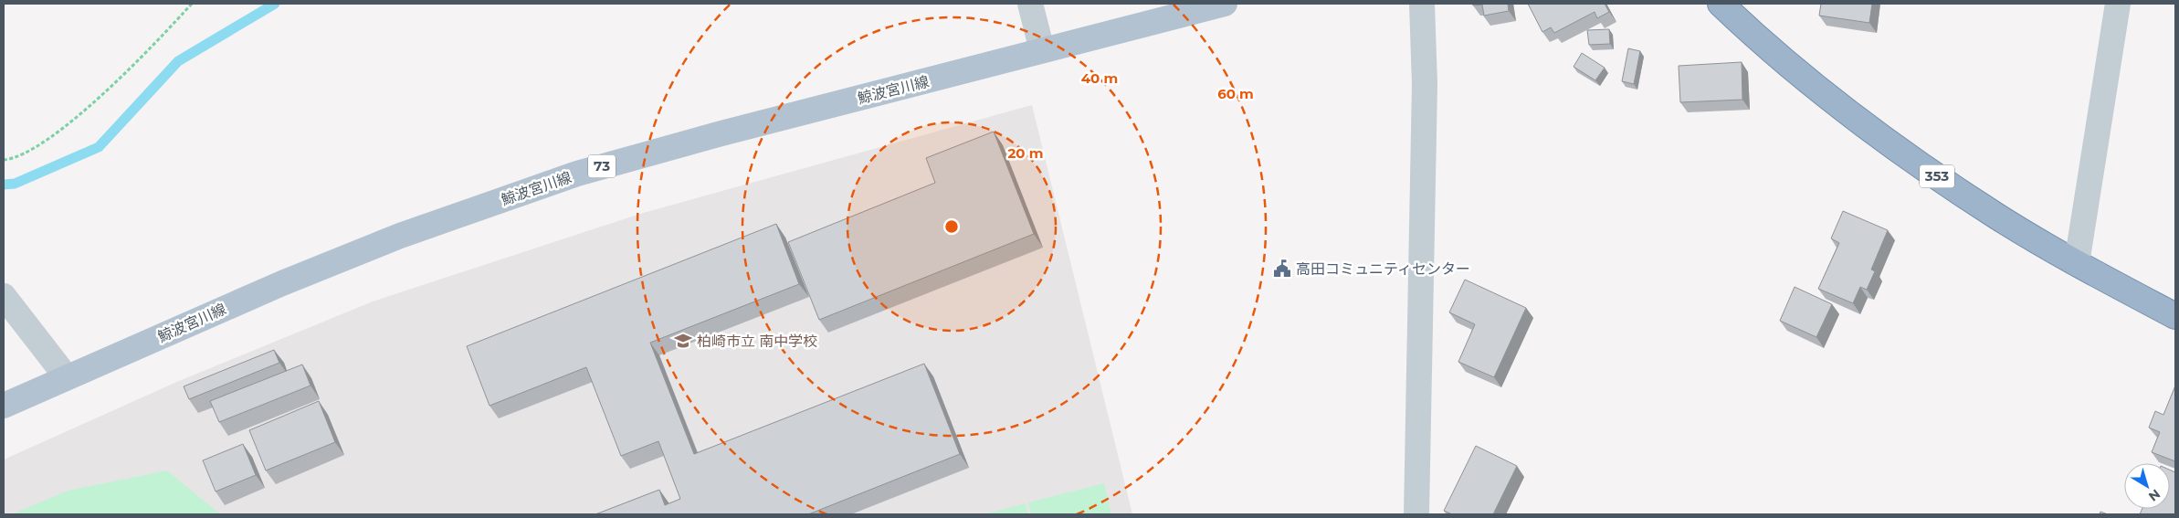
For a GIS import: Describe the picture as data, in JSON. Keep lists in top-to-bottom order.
{
  "streets": {
    "highway": ["353"],
    "main road": ["鯨波宮川線", "73"]
  },
  "places": {
    "public building": ["高田コミュニティセンター"],
    "school or university": ["柏崎市立 南中学校"]
  },
  "north": "bottom right",
  "rings": ["40 m", "60 m", "20 m"]
}
